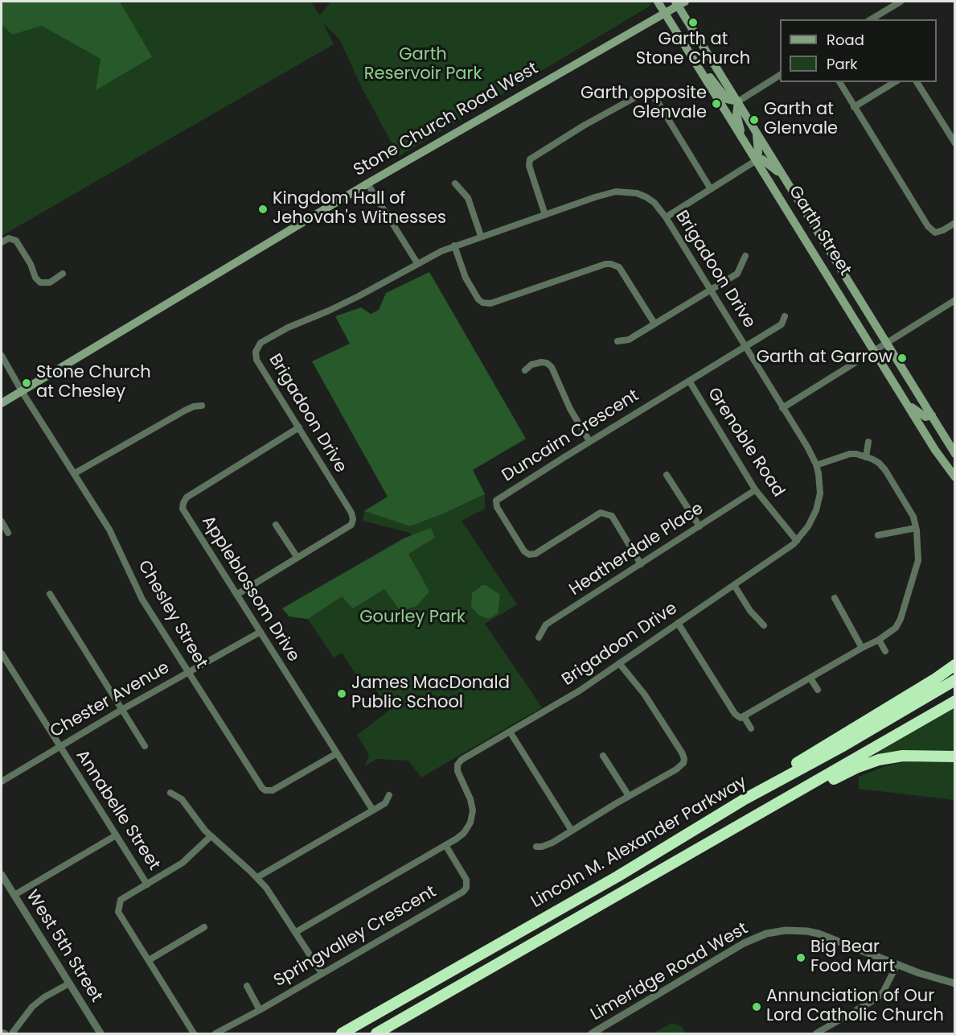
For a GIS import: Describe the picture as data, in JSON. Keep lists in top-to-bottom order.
{
  "streets": {
    "highway": ["Lincoln M. Alexander Parkway"],
    "main road": ["Stone Church Road West", "Garth Street"],
    "street": [
      "Brigadoon Drive",
      "Duncairn Crescent",
      "Grenoble Road",
      "Heatherdale Place",
      "Appleblossom Drive",
      "Chesley Street",
      "Chester Avenue",
      "Annabelle Street",
      "Springvalley Crescent",
      "West 5th Street",
      "Limeridge Road West"
    ]
  },
  "crossings": [
    ["Stone Church Road West", "Garth Street"],
    ["Stone Church Road West", "Chesley Street"],
    ["Brigadoon Drive", "Duncairn Crescent"],
    ["Brigadoon Drive", "Grenoble Road"],
    ["Brigadoon Drive", "Appleblossom Drive"],
    ["Brigadoon Drive", "Springvalley Crescent"],
    ["Duncairn Crescent", "Grenoble Road"],
    ["Duncairn Crescent", "Heatherdale Place"],
    ["Grenoble Road", "Heatherdale Place"],
    ["Appleblossom Drive", "Chesley Street"],
    ["Appleblossom Drive", "Chester Avenue"],
    ["Chesley Street", "Chester Avenue"],
    ["Chester Avenue", "Annabelle Street"]
  ],
  "parks": ["Garth Reservoir Park", "Gourley Park"],
  "places": [
    "Garth at Stone Church",
    "Garth opposite Glenvale",
    "Garth at Glenvale",
    "Kingdom Hall of Jehovah's Witnesses",
    "Garth at Garrow",
    "Stone Church at Chesley",
    "James MacDonald Public School",
    "Big Bear Food Mart",
    "Annunciation of Our Lord Catholic Church"
  ],
  "legend": ["Road", "Park"]
}
